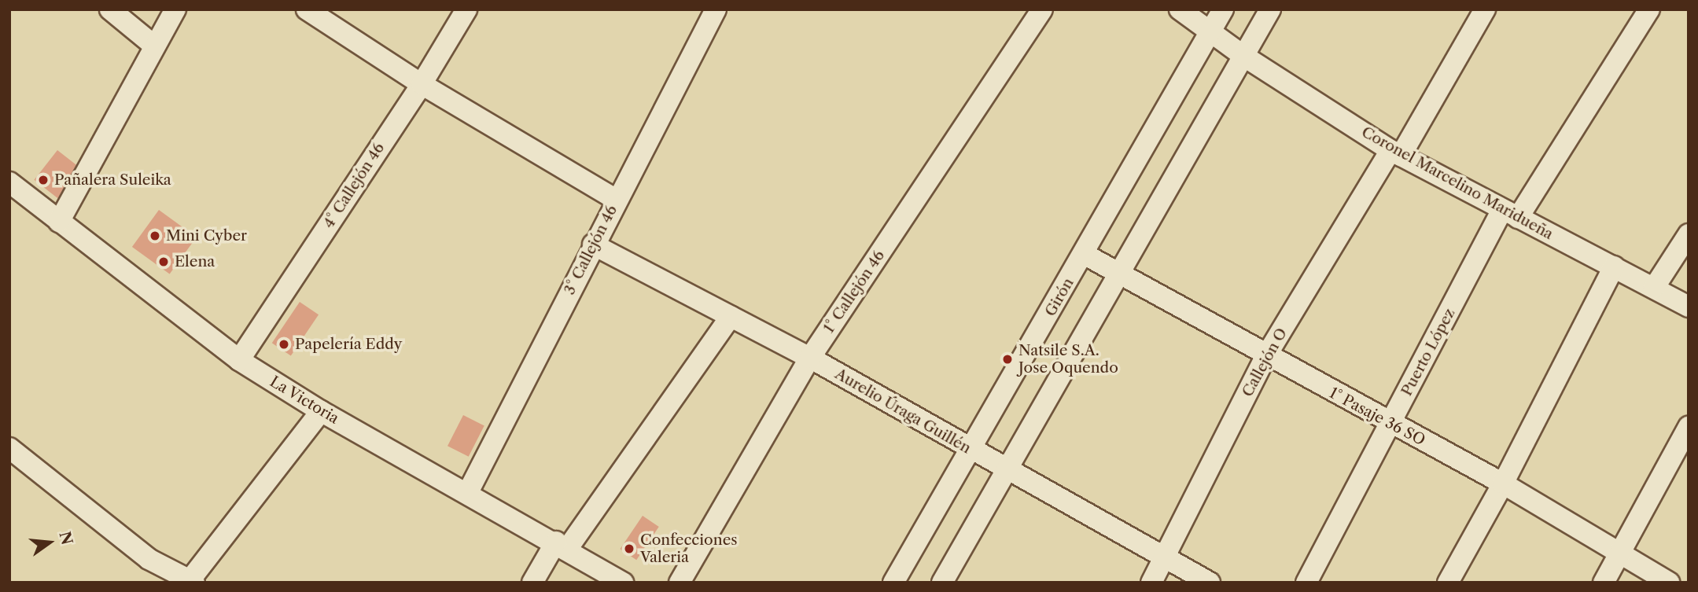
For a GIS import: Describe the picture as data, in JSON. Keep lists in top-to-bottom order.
{
  "streets": {
    "street": [
      "Coronel Marcelino Maridueña",
      "4° Callejón 46",
      "3° Callejón 46",
      "1° Callejón 46",
      "Girón",
      "Puerto López",
      "Callejón O",
      "La Victoria",
      "Aurelio Úraga Guillén",
      "1° Pasaje 36 SO"
    ]
  },
  "crossings": [
    ["Coronel Marcelino Maridueña", "Girón"],
    ["Coronel Marcelino Maridueña", "Puerto López"],
    ["Coronel Marcelino Maridueña", "Callejón O"],
    ["4° Callejón 46", "La Victoria"],
    ["3° Callejón 46", "La Victoria"],
    ["3° Callejón 46", "Aurelio Úraga Guillén"],
    ["1° Callejón 46", "Aurelio Úraga Guillén"],
    ["Girón", "Aurelio Úraga Guillén"],
    ["Girón", "1° Pasaje 36 SO"],
    ["Puerto López", "1° Pasaje 36 SO"],
    ["Callejón O", "Aurelio Úraga Guillén"],
    ["Callejón O", "1° Pasaje 36 SO"]
  ],
  "places": [
    "Pañalera Suleika",
    "Mini Cyber",
    "Elena",
    "Papelería Eddy",
    "Natsile S.A. Jose Oquendo",
    "Confecciones Valeria"
  ],
  "north": "right"
}
